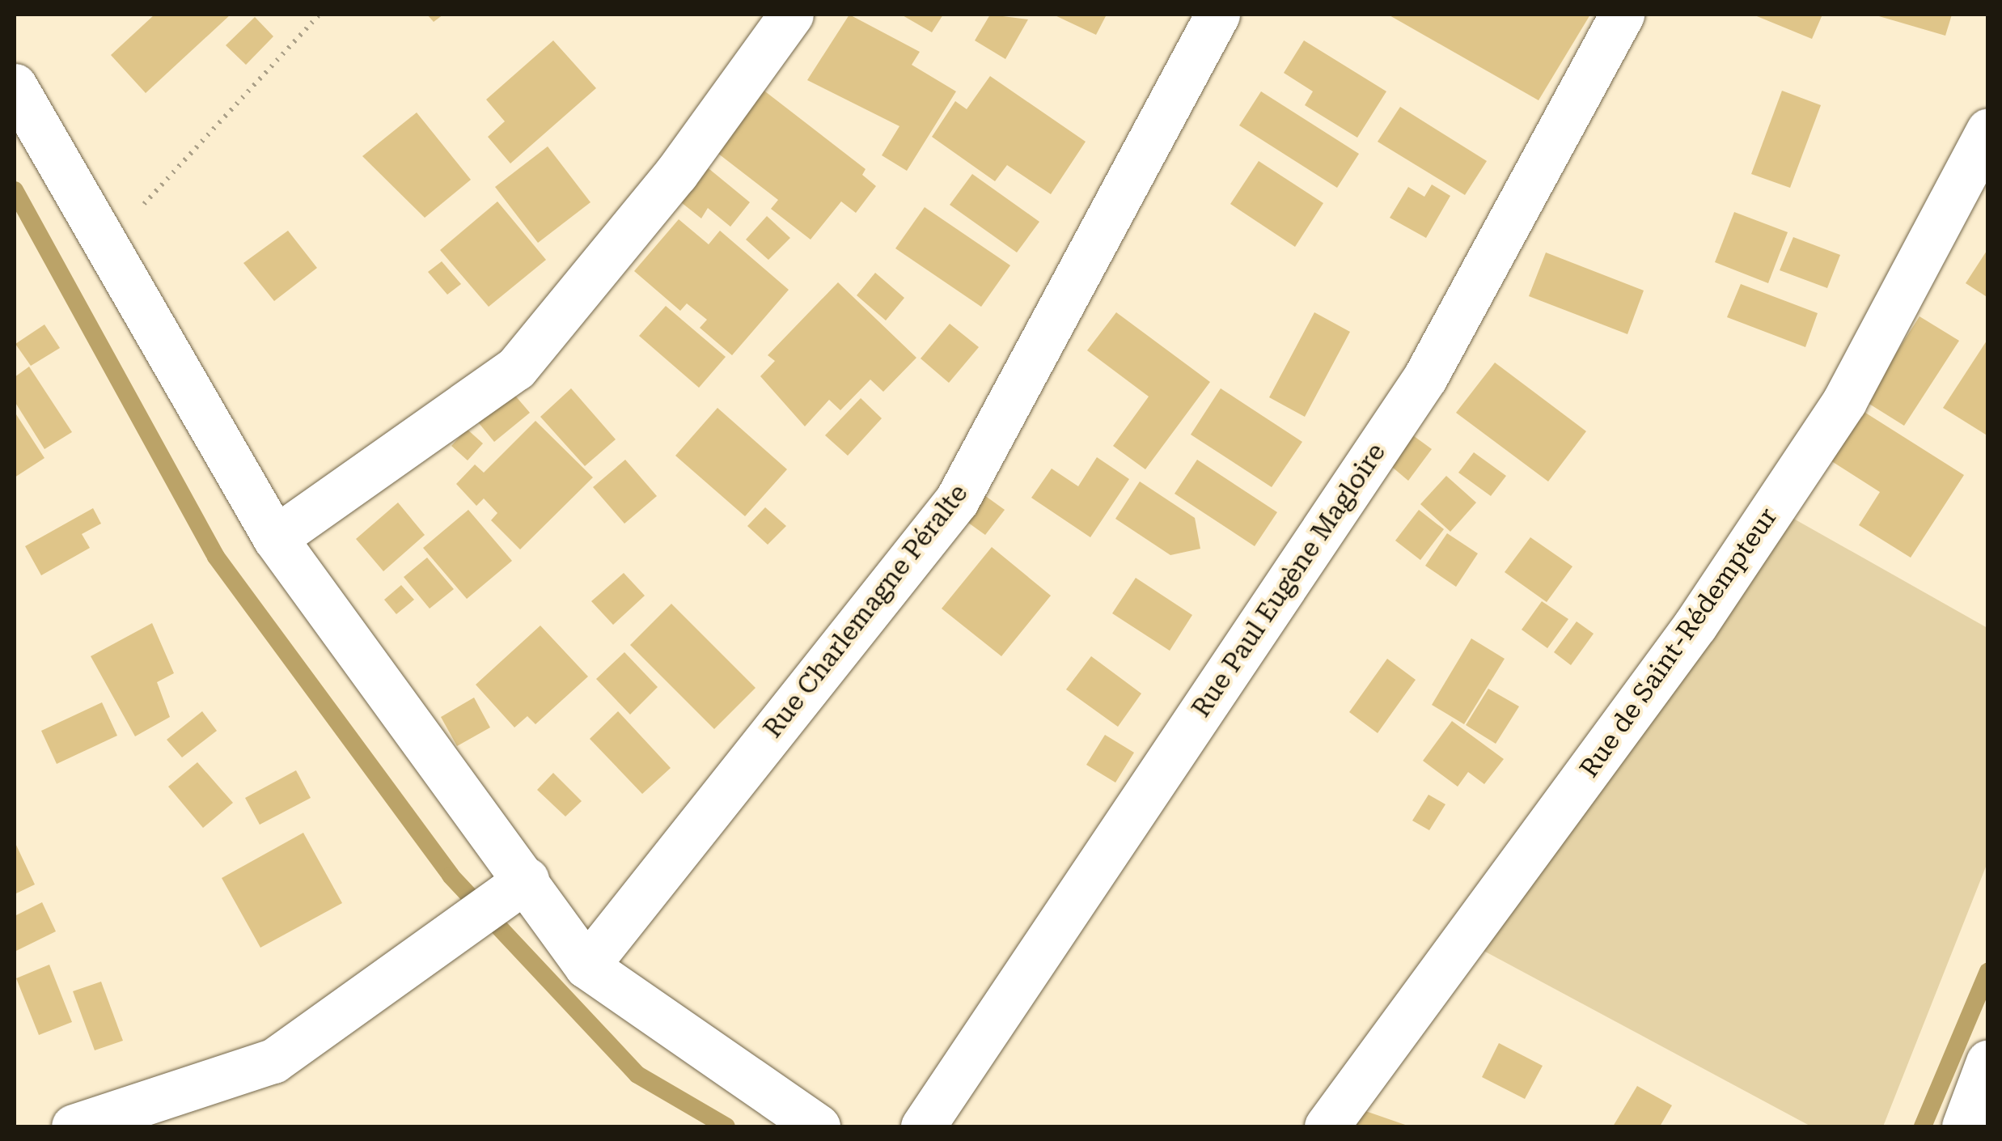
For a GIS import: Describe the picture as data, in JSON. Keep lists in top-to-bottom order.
{
  "streets": {
    "street": ["Rue Paul Eugène Magloire", "Rue Charlemagne Péralte", "Rue de Saint-Rédempteur"]
  }
}
